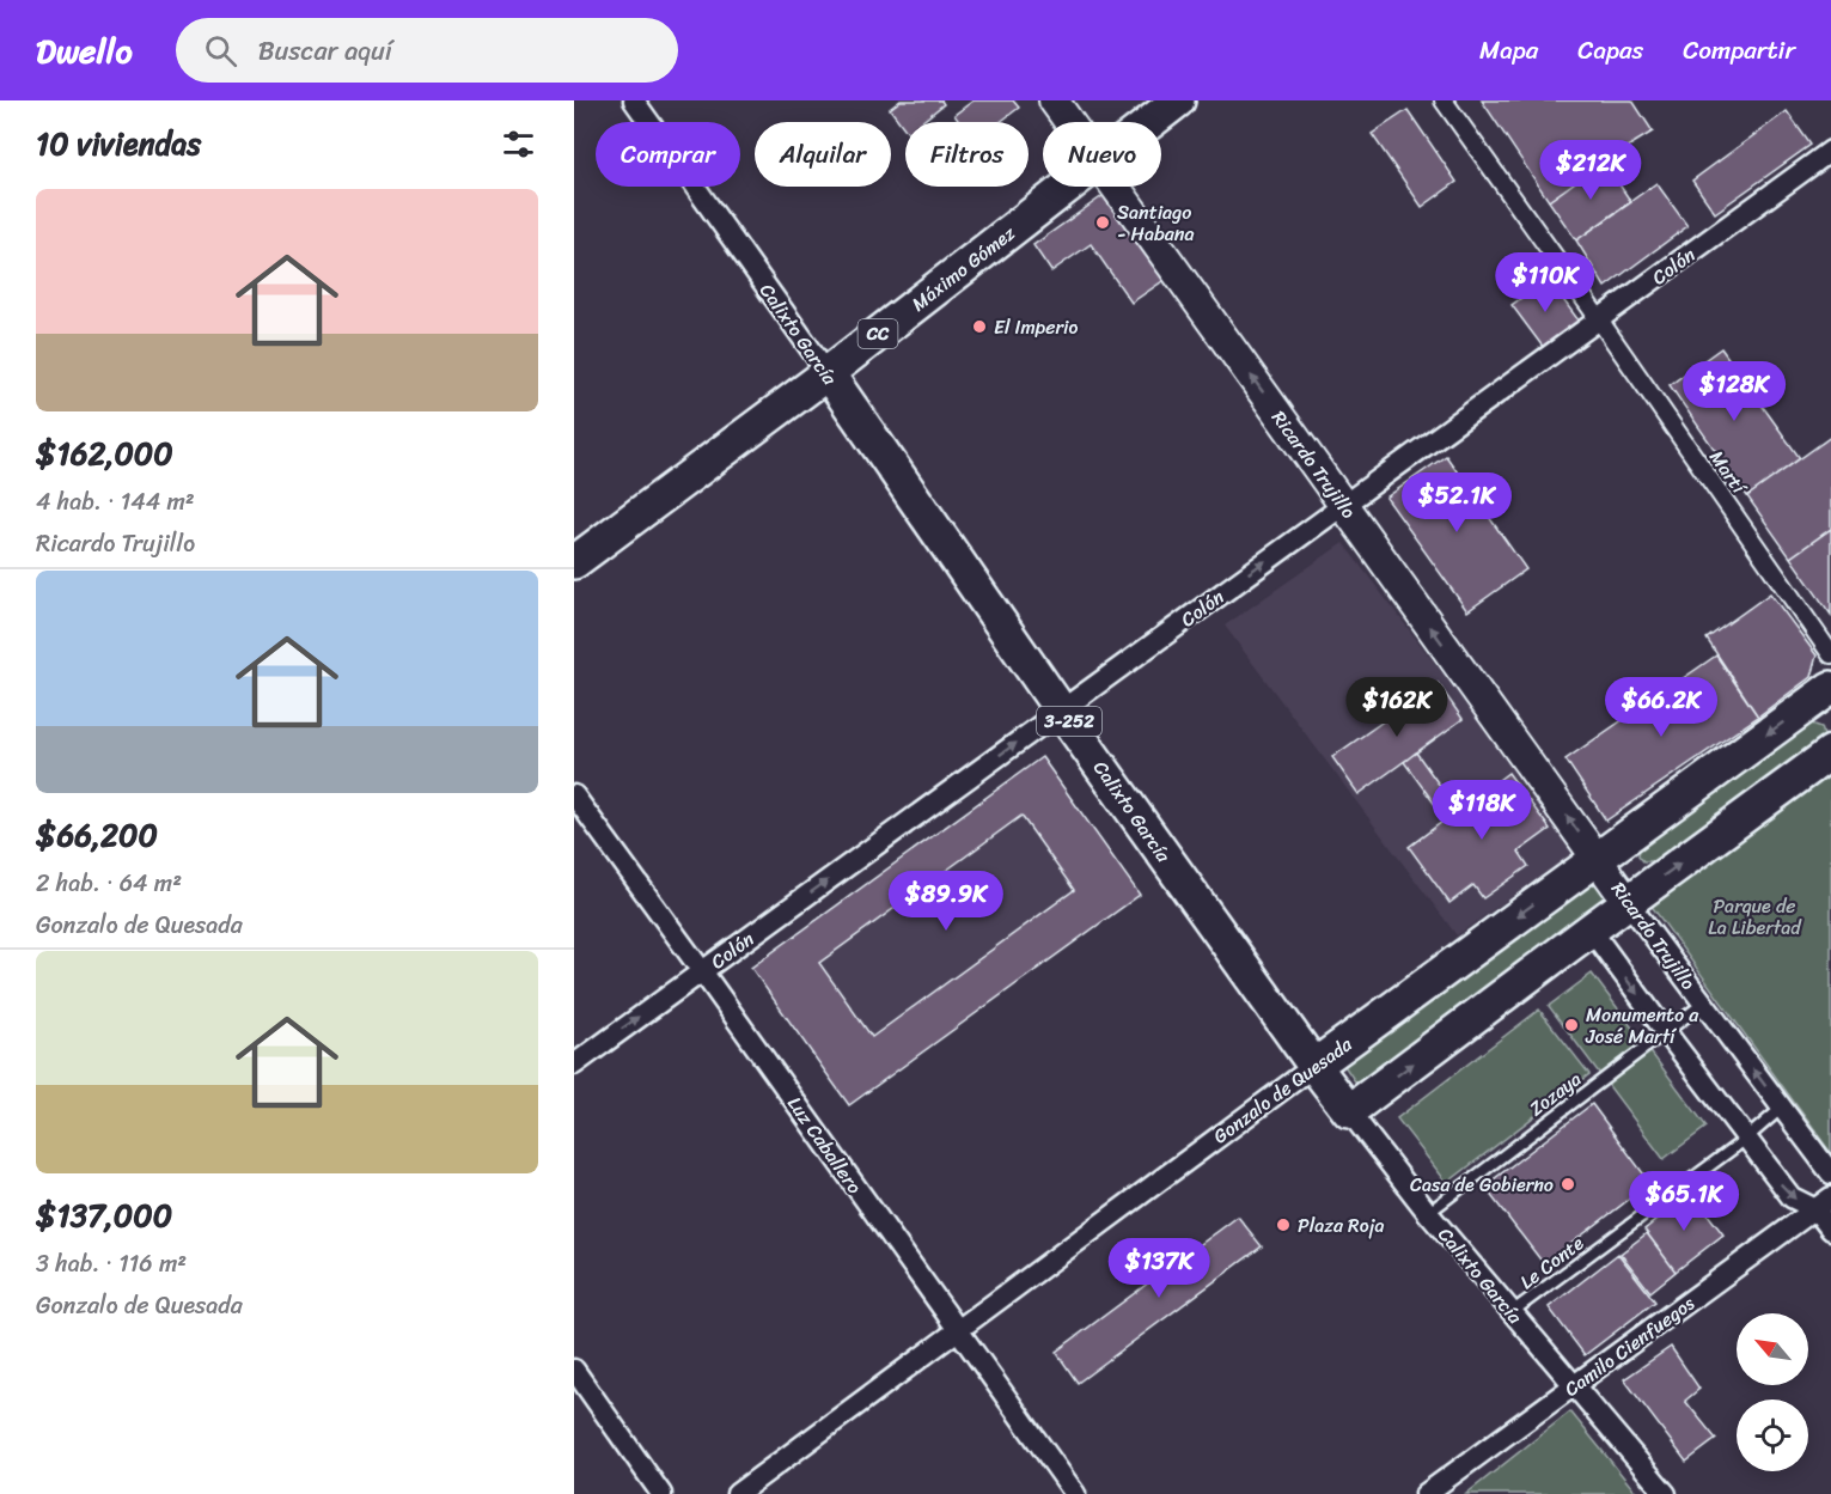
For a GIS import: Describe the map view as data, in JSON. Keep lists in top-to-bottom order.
{
  "streets": {
    "main road": [
      "Máximo Gómez",
      "Calixto García",
      "CC",
      "Ricardo Trujillo",
      "3-252",
      "Gonzalo de Quesada"
    ],
    "street": [
      "Colón",
      "Martí",
      "Luz Caballero",
      "Camilo Cienfuegos"
    ],
    "lane": ["Zozaya", "Le Conte"]
  },
  "crossings": [
    ["Colón", "Calixto García"],
    ["Colón", "Ricardo Trujillo"],
    ["Colón", "Martí"],
    ["Colón", "Luz Caballero"],
    ["Máximo Gómez", "Calixto García"],
    ["Calixto García", "Gonzalo de Quesada"],
    ["Calixto García", "Zozaya"],
    ["Calixto García", "Le Conte"],
    ["Calixto García", "Camilo Cienfuegos"],
    ["Ricardo Trujillo", "Gonzalo de Quesada"],
    ["Ricardo Trujillo", "Zozaya"],
    ["Ricardo Trujillo", "Le Conte"],
    ["Gonzalo de Quesada", "Luz Caballero"]
  ],
  "one_way": ["Colón", "Ricardo Trujillo"],
  "parks": ["Parque de La Libertad"],
  "places": [
    "Santiago - Habana",
    "El Imperio",
    "Monumento a José Martí",
    "Casa de Gobierno",
    "Plaza Roja"
  ],
  "north": "top left",
  "page": {
    "header": "Dwello",
    "search": "Buscar aquí",
    "nav": ["Mapa", "Capas", "Compartir"],
    "heading": "10 viviendas",
    "chip": [
      "Comprar",
      "Alquilar",
      "Filtros",
      "Nuevo"
    ],
    "price": [
      "$212K",
      "$110K",
      "$128K",
      "$52.1K",
      "$162K",
      "$66.2K",
      "$118K",
      "$89.9K",
      "$65.1K",
      "$137K"
    ],
    "list": [
      {
        "name": "$162,000",
        "note": "4 hab. · 144 m² · Ricardo Trujillo"
      },
      {
        "name": "$66,200",
        "note": "2 hab. · 64 m² · Gonzalo de Quesada"
      },
      {
        "name": "$137,000",
        "note": "3 hab. · 116 m² · Gonzalo de Quesada"
      }
    ]
  }
}
